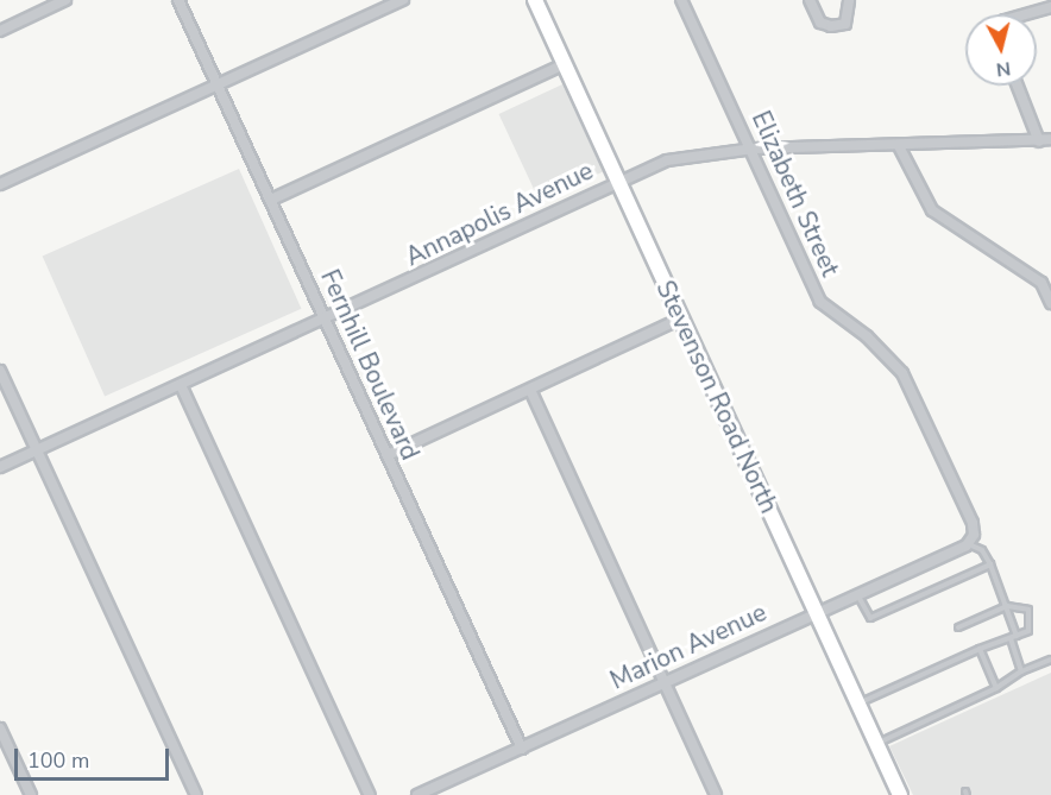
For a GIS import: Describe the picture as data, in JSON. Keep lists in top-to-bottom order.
{
  "streets": {
    "main road": ["Stevenson Road North"],
    "street": [
      "Elizabeth Street",
      "Annapolis Avenue",
      "Fernhill Boulevard",
      "Marion Avenue"
    ]
  },
  "crossings": [
    ["Elizabeth Street", "Annapolis Avenue"],
    ["Elizabeth Street", "Marion Avenue"],
    ["Annapolis Avenue", "Fernhill Boulevard"],
    ["Annapolis Avenue", "Stevenson Road North"],
    ["Fernhill Boulevard", "Marion Avenue"],
    ["Stevenson Road North", "Marion Avenue"]
  ],
  "scale_bar": "100 m",
  "north": "bottom"
}
